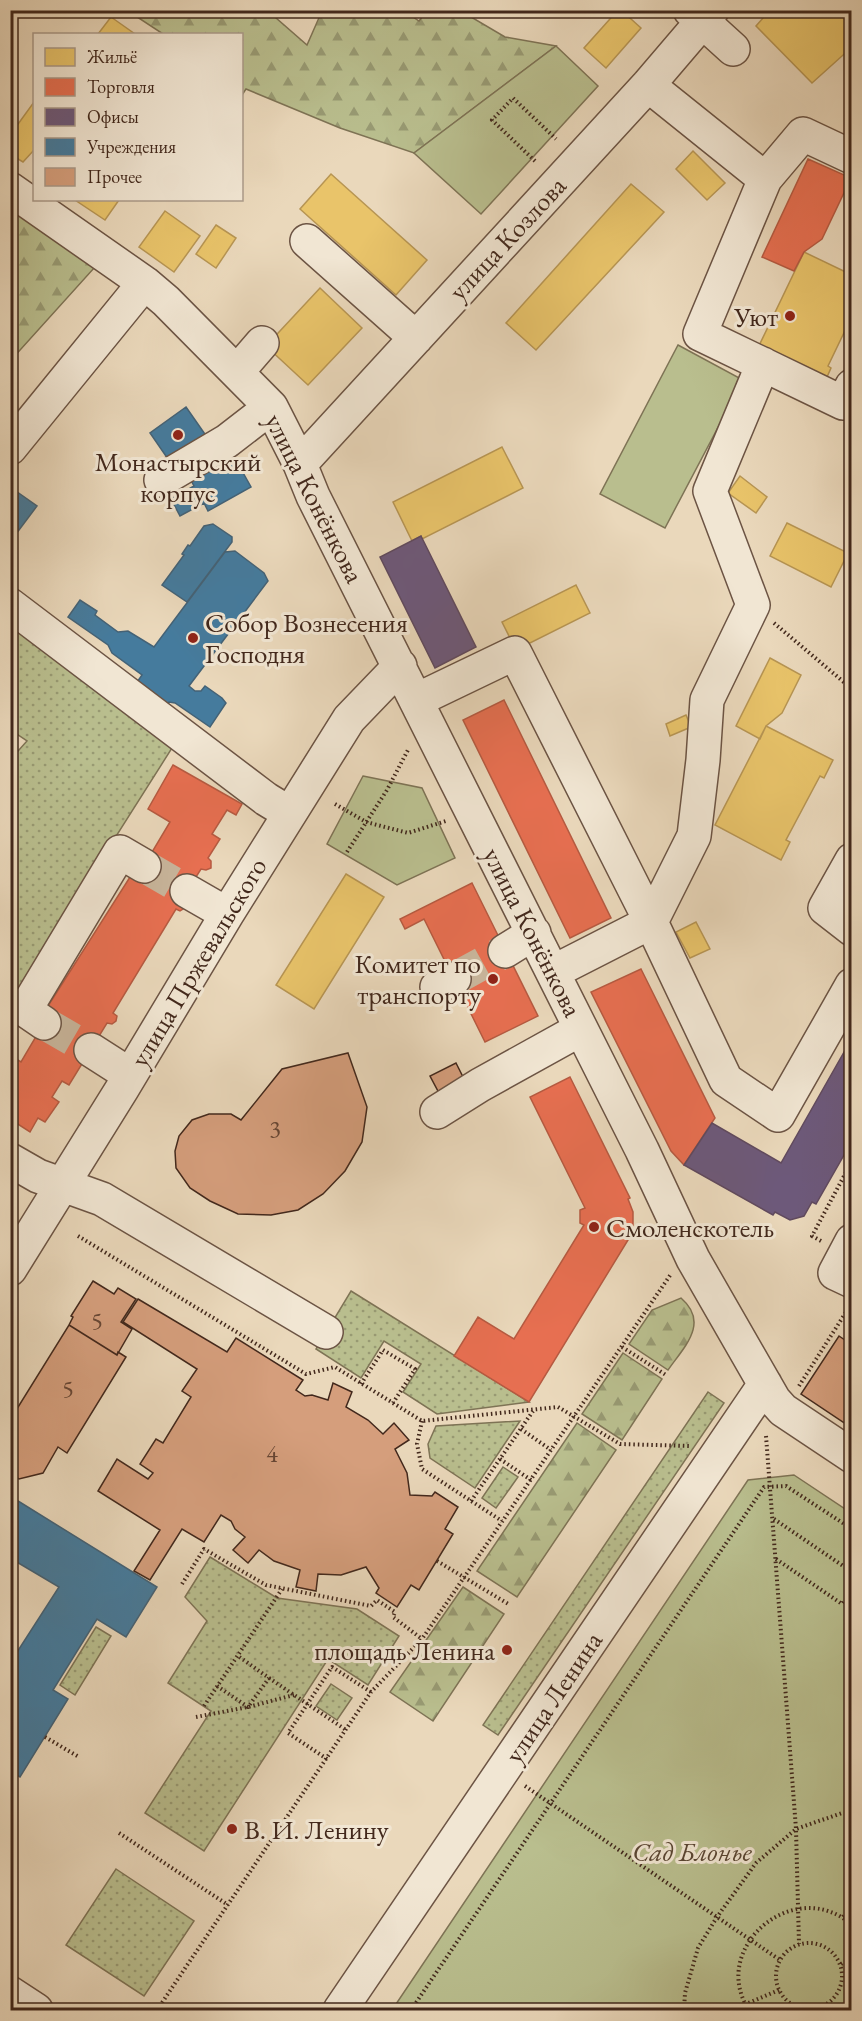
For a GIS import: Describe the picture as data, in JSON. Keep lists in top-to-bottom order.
{
  "streets": {
    "street": [
      "улица Козлова",
      "улица Конёнкова",
      "улица Пржевальского",
      "улица Ленина"
    ]
  },
  "crossings": [
    ["улица Козлова", "улица Конёнкова"],
    ["улица Конёнкова", "улица Пржевальского"],
    ["улица Конёнкова", "улица Ленина"]
  ],
  "parks": ["Сад Блонье"],
  "places": [
    "Уют",
    "Монастырский корпус",
    "Собор Вознесения Господня",
    "Комитет по транспорту",
    "Смоленскотель",
    "площадь Ленина",
    "В. И. Ленину"
  ],
  "house_numbers": [
    "3",
    "5",
    "5",
    "4"
  ],
  "legend": [
    "Жильё",
    "Торговля",
    "Офисы",
    "Учреждения",
    "Прочее"
  ]
}
